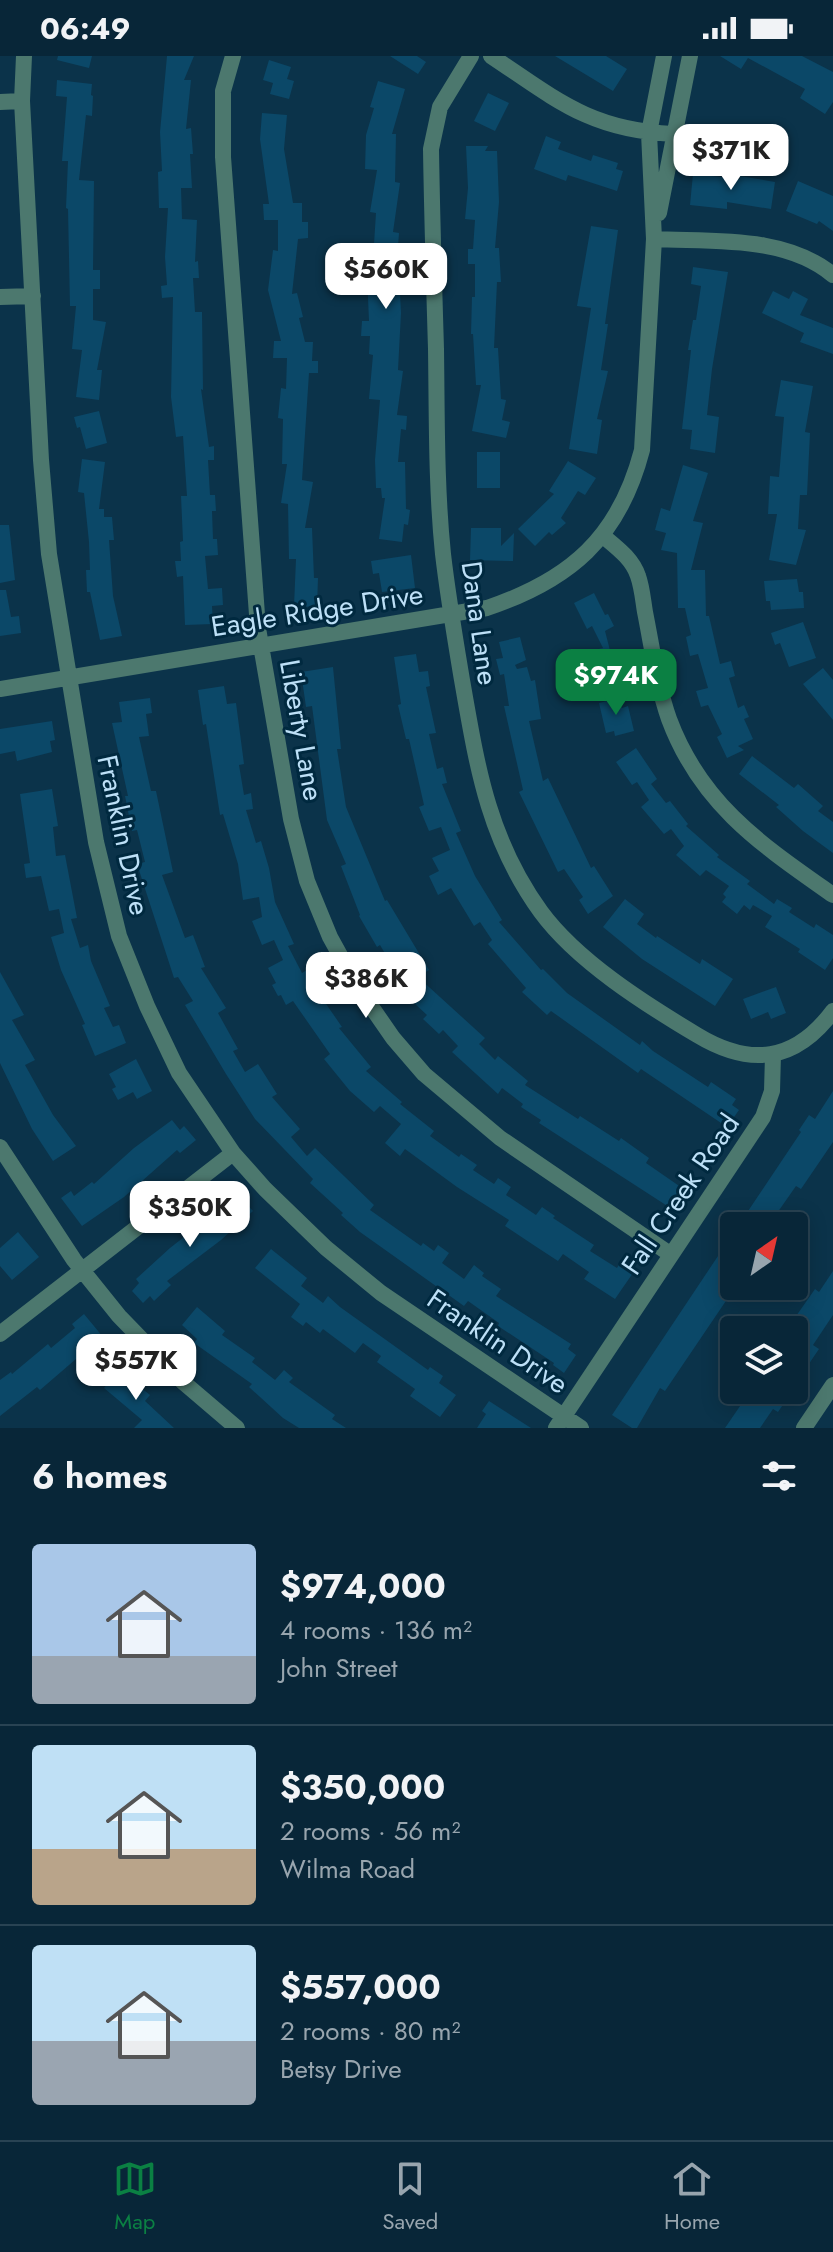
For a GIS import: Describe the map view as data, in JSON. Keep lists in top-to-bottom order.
{
  "streets": {
    "street": [
      "Eagle Ridge Drive",
      "Dana Lane",
      "Liberty Lane",
      "Franklin Drive",
      "Fall Creek Road"
    ]
  },
  "crossings": [
    ["Eagle Ridge Drive", "Dana Lane"],
    ["Eagle Ridge Drive", "Liberty Lane"],
    ["Eagle Ridge Drive", "Franklin Drive"],
    ["Dana Lane", "Fall Creek Road"],
    ["Liberty Lane", "Fall Creek Road"],
    ["Franklin Drive", "Fall Creek Road"]
  ],
  "north": "top right",
  "page": {
    "status": "06:49",
    "price": [
      "$371K",
      "$560K",
      "$974K",
      "$386K",
      "$350K",
      "$557K"
    ],
    "heading": "6 homes",
    "list": [
      {
        "name": "$974,000",
        "note": "4 rooms · 136 m² · John Street"
      },
      {
        "name": "$350,000",
        "note": "2 rooms · 56 m² · Wilma Road"
      },
      {
        "name": "$557,000",
        "note": "2 rooms · 80 m² · Betsy Drive"
      }
    ],
    "tabs": ["Map", "Saved", "Home"]
  }
}
